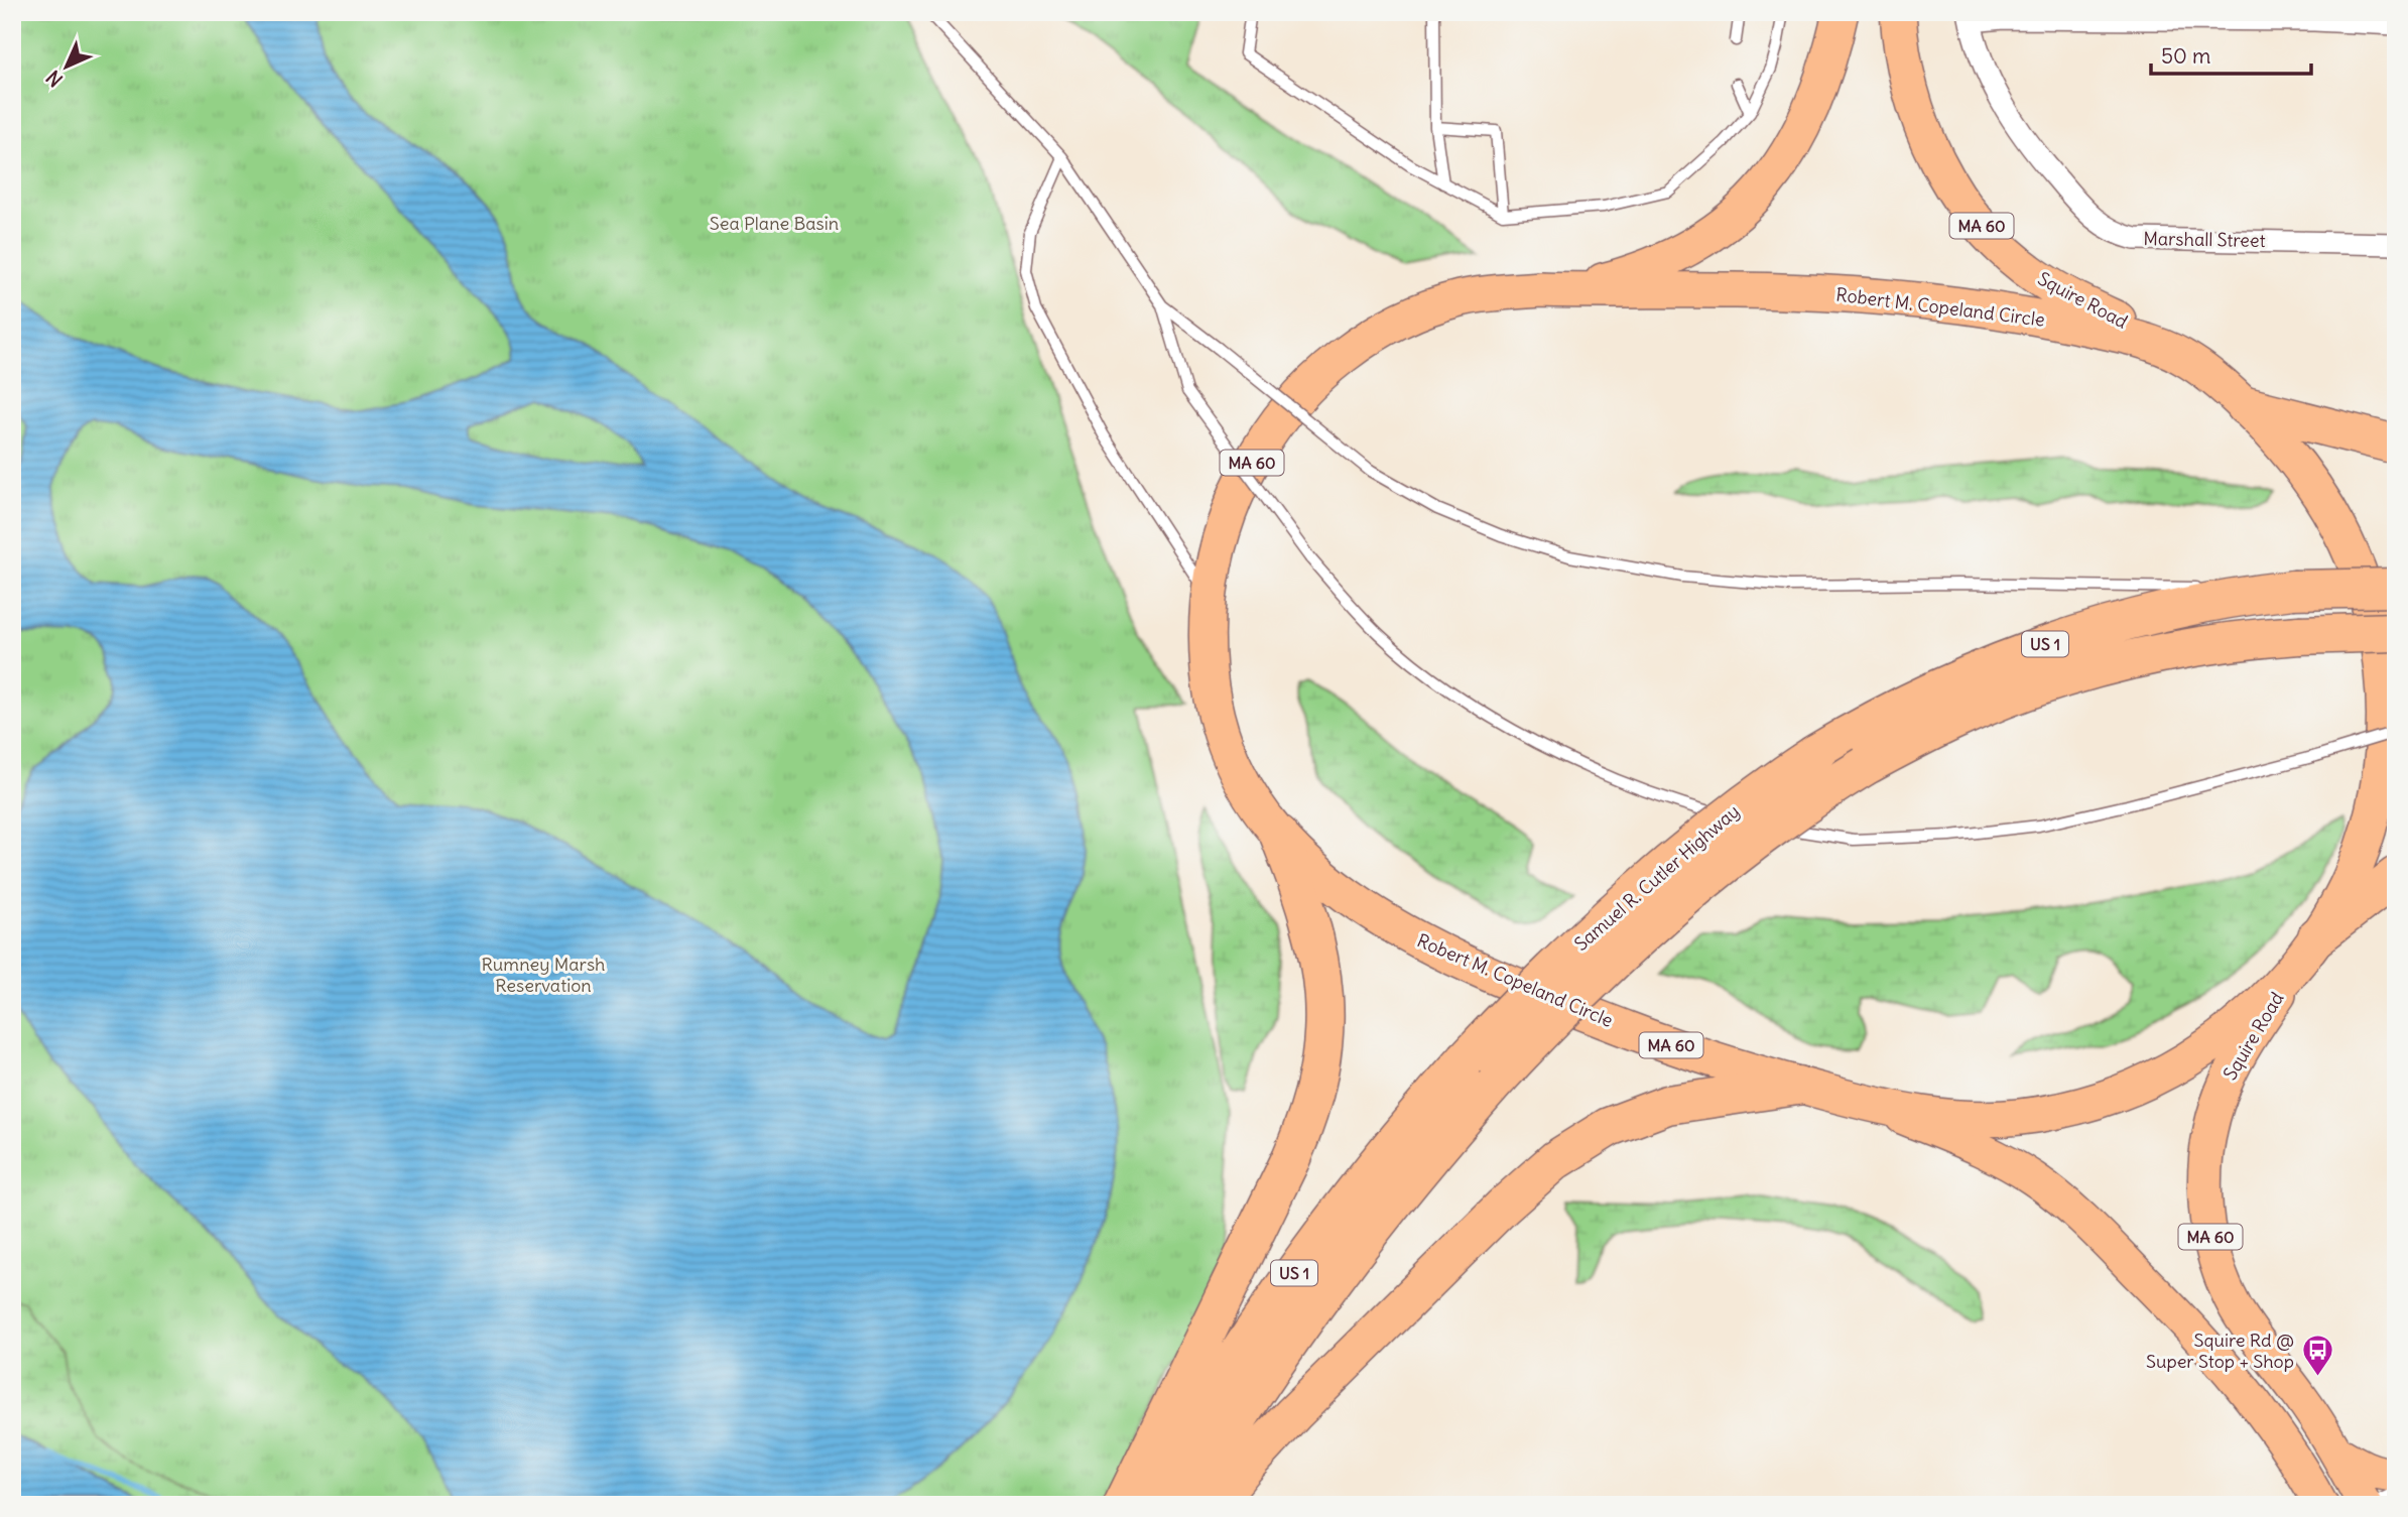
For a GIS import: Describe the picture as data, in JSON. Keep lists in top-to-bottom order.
{
  "streets": {
    "highway": [
      "MA 60",
      "Squire Road",
      "Robert M. Copeland Circle",
      "US 1",
      "Samuel R. Cutler Highway"
    ],
    "street": ["Marshall Street"]
  },
  "crossings": [
    ["MA 60", "Robert M. Copeland Circle"],
    ["Squire Road", "Robert M. Copeland Circle"]
  ],
  "parks": ["Sea Plane Basin", "Rumney Marsh Reservation"],
  "places": {
    "bus stop": ["Squire Rd @ Super Stop + Shop"]
  },
  "scale_bar": "50 m",
  "north": "bottom left"
}
